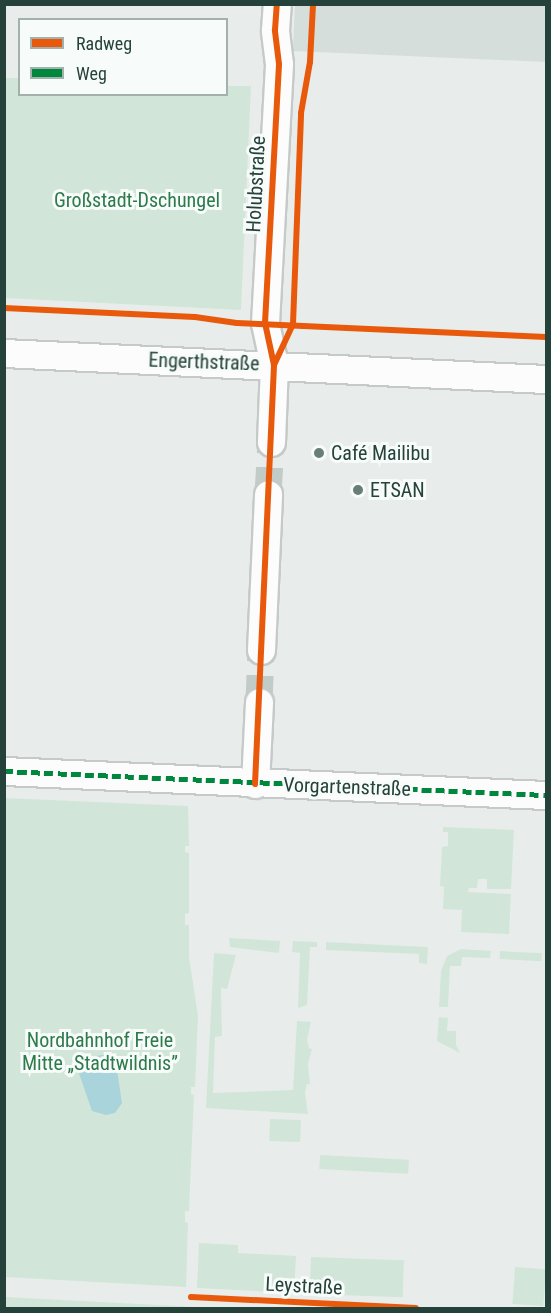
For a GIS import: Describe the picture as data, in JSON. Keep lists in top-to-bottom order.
{
  "streets": {
    "street": ["Holubstraße", "Engerthstraße", "Vorgartenstraße"],
    "cycle path": ["Leystraße"]
  },
  "crossings": [
    ["Holubstraße", "Engerthstraße"]
  ],
  "parks": ["Großstadt-Dschungel", "Nordbahnhof Freie Mitte „Stadtwildnis”"],
  "places": ["Café Mailibu", "ETSAN"],
  "legend": ["Radweg", "Weg"]
}
